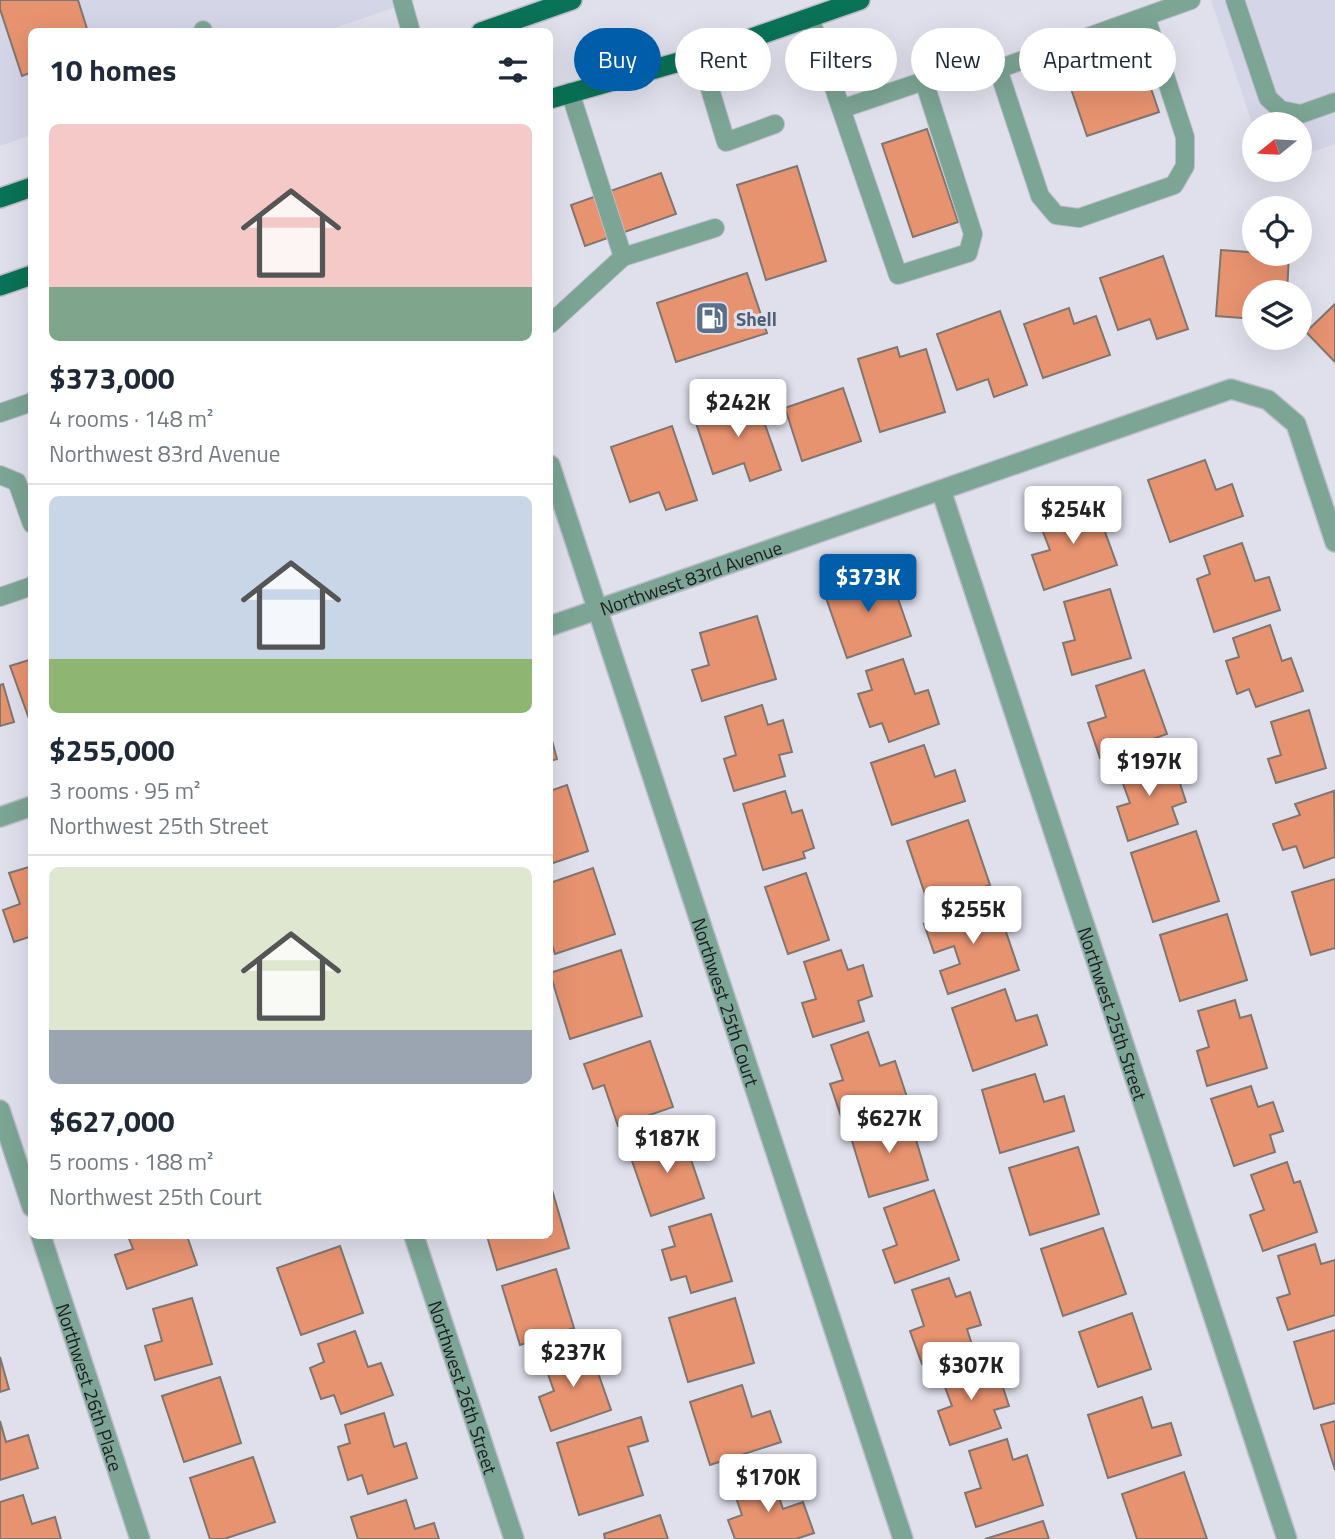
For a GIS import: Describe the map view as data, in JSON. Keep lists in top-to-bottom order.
{
  "streets": {
    "street": [
      "Northwest 83rd Avenue",
      "Northwest 25th Court",
      "Northwest 25th Street",
      "Northwest 26th Place",
      "Northwest 26th Street"
    ]
  },
  "crossings": [
    ["Northwest 83rd Avenue", "Northwest 25th Court"],
    ["Northwest 83rd Avenue", "Northwest 25th Street"]
  ],
  "places": {
    "fuel station": ["Shell"]
  },
  "north": "left",
  "page": {
    "chip": [
      "Buy",
      "Rent",
      "Filters",
      "New",
      "Apartment"
    ],
    "heading": "10 homes",
    "list": [
      {
        "name": "$373,000",
        "note": "4 rooms · 148 m² · Northwest 83rd Avenue"
      },
      {
        "name": "$255,000",
        "note": "3 rooms · 95 m² · Northwest 25th Street"
      },
      {
        "name": "$627,000",
        "note": "5 rooms · 188 m² · Northwest 25th Court"
      }
    ],
    "price": [
      "$242K",
      "$254K",
      "$373K",
      "$197K",
      "$255K",
      "$627K",
      "$187K",
      "$237K",
      "$307K",
      "$170K"
    ]
  }
}
